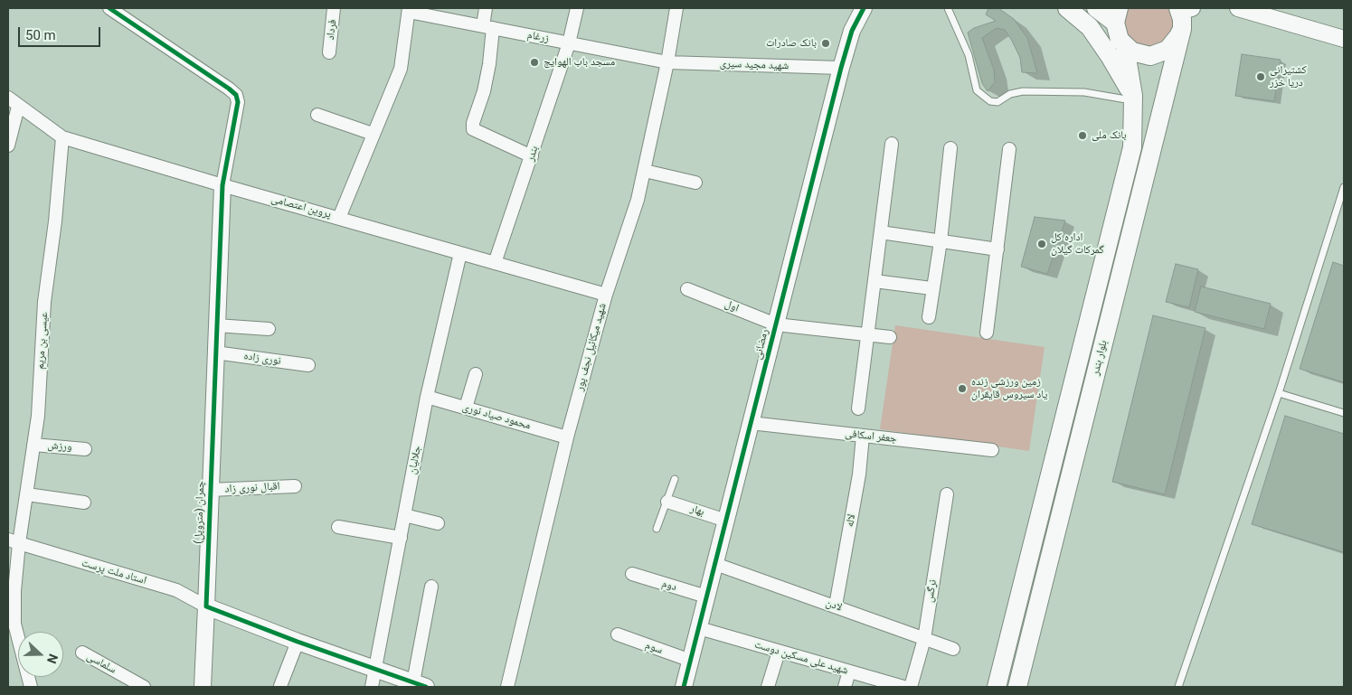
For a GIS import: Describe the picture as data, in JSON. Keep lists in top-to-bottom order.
{
  "streets": {
    "main road": ["بلوار بندر"],
    "street": [
      "فرداد",
      "زرغام",
      "شهید مجید سیری",
      "بندر",
      "پروین اعتصامی",
      "اول",
      "عیسی بن مریم",
      "رمضانی",
      "شهید میکائیل نجف پور",
      "نوری زاده",
      "محمود صیاد نوری",
      "جعفر اسکافی",
      "ورزش",
      "جلالیان",
      "اقبال نوری زاد",
      "بهار",
      "چمران (متروپل)",
      "لاله",
      "استاد ملت پرست",
      "دوم",
      "نرگس",
      "لادن",
      "سوم",
      "شهید علی مسکین دوست",
      "سلماسی"
    ]
  },
  "crossings": [
    ["زرغام", "شهید مجید سیری"],
    ["زرغام", "بندر"],
    ["زرغام", "شهید میکائیل نجف پور"],
    ["شهید مجید سیری", "رمضانی"],
    ["شهید مجید سیری", "شهید میکائیل نجف پور"],
    ["بندر", "پروین اعتصامی"],
    ["پروین اعتصامی", "عیسی بن مریم"],
    ["پروین اعتصامی", "شهید میکائیل نجف پور"],
    ["پروین اعتصامی", "جلالیان"],
    ["پروین اعتصامی", "چمران (متروپل)"],
    ["اول", "رمضانی"],
    ["عیسی بن مریم", "ورزش"],
    ["عیسی بن مریم", "استاد ملت پرست"],
    ["رمضانی", "جعفر اسکافی"],
    ["رمضانی", "بهار"],
    ["رمضانی", "دوم"],
    ["رمضانی", "لادن"],
    ["رمضانی", "سوم"],
    ["رمضانی", "شهید علی مسکین دوست"],
    ["شهید میکائیل نجف پور", "محمود صیاد نوری"],
    ["نوری زاده", "چمران (متروپل)"],
    ["محمود صیاد نوری", "جلالیان"],
    ["جعفر اسکافی", "لاله"],
    ["اقبال نوری زاد", "چمران (متروپل)"],
    ["چمران (متروپل)", "استاد ملت پرست"],
    ["لاله", "لادن"],
    ["نرگس", "لادن"]
  ],
  "places": [
    "بانک صادرات",
    "مسجد باب الهوایج",
    "کشتیرانی دریا خزر",
    "بانک ملی",
    "اداره کل گمرکات گیلان",
    "زمین ورزشی زنده یاد سیروس قایقران"
  ],
  "scale_bar": "50 m",
  "north": "right"
}
